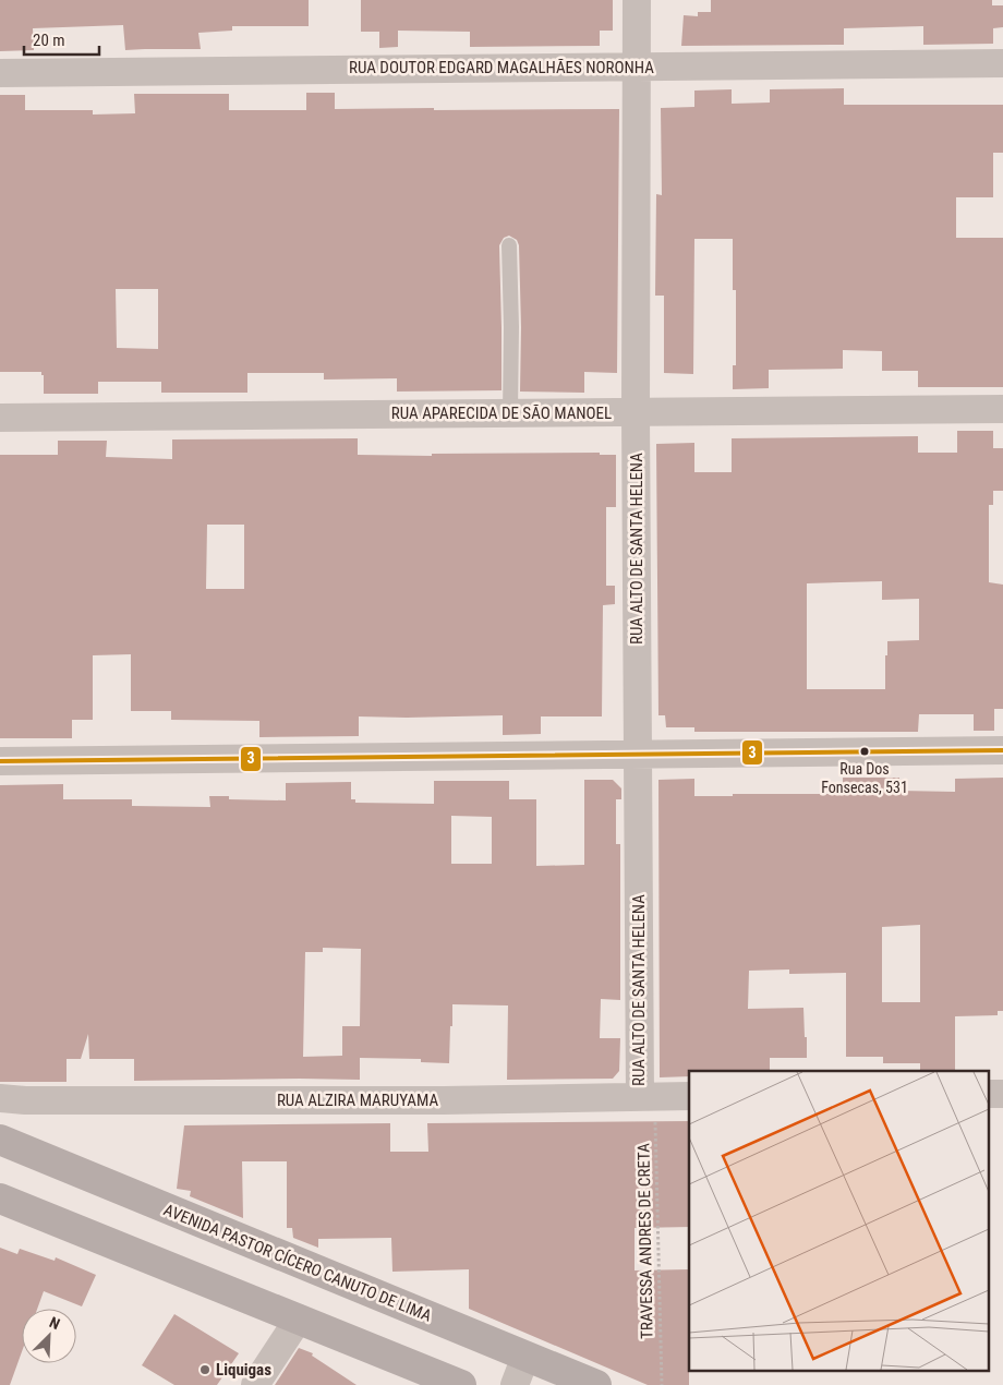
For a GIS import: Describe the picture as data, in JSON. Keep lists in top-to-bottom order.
{
  "streets": {
    "main road": ["AVENIDA PASTOR CÍCERO CANUTO DE LIMA"],
    "street": [
      "RUA DOUTOR EDGARD MAGALHÃES NORONHA",
      "RUA APARECIDA DE SÃO MANOEL",
      "RUA ALTO DE SANTA HELENA",
      "RUA ALZIRA MARUYAMA"
    ],
    "path": ["TRAVESSA ANDRES DE CRETA"]
  },
  "crossings": [
    ["RUA DOUTOR EDGARD MAGALHÃES NORONHA", "RUA ALTO DE SANTA HELENA"],
    ["RUA APARECIDA DE SÃO MANOEL", "RUA ALTO DE SANTA HELENA"],
    ["RUA ALTO DE SANTA HELENA", "RUA ALZIRA MARUYAMA"],
    ["RUA ALTO DE SANTA HELENA", "TRAVESSA ANDRES DE CRETA"],
    ["RUA ALZIRA MARUYAMA", "TRAVESSA ANDRES DE CRETA"]
  ],
  "places": ["Rua Dos Fonsecas, 531", "Liquigas"],
  "lines": ["transit line 3"],
  "scale_bar": "20 m",
  "north": "top right"
}
